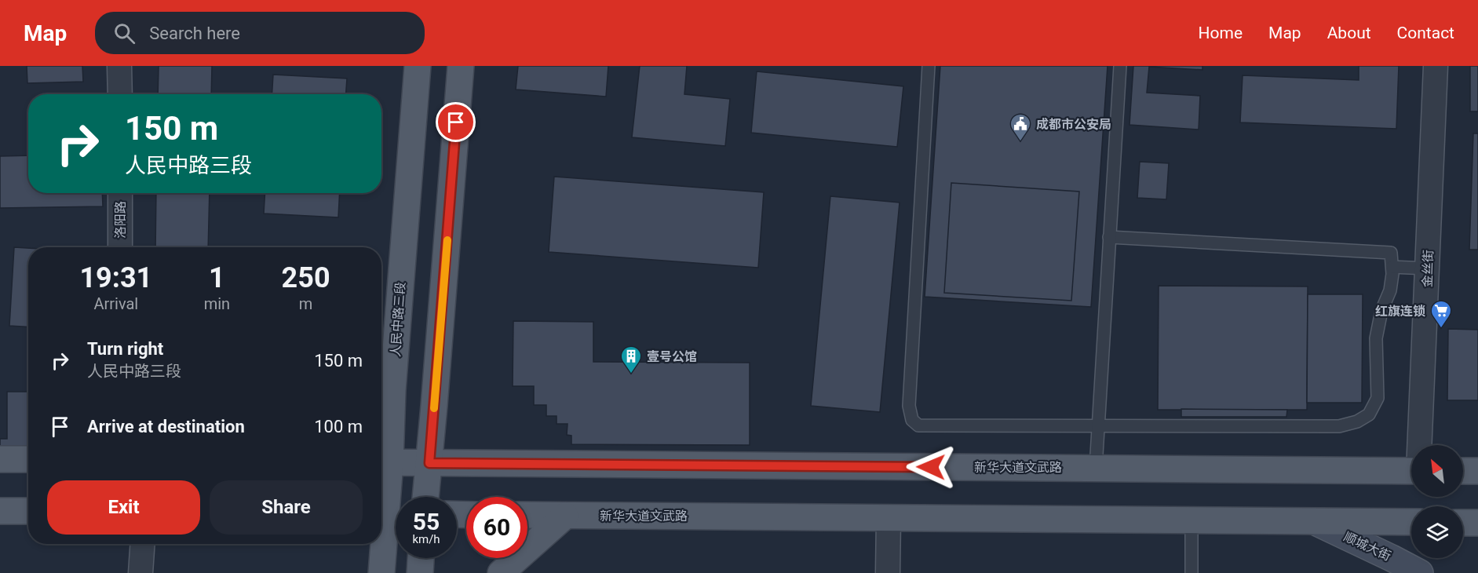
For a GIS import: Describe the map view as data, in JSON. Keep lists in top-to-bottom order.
{
  "streets": {
    "main road": ["人民中路三段", "新华大道文武路", "顺城大街"],
    "street": ["洛阳路", "金丝街"]
  },
  "crossings": [
    ["人民中路三段", "新华大道文武路"],
    ["新华大道文武路", "顺城大街"]
  ],
  "places": {
    "public building": ["成都市公安局"],
    "supermarket": ["红旗连锁"],
    "building": ["壹号公馆"]
  },
  "north": "top left",
  "page": {
    "header": "Map",
    "search": "Search here",
    "nav": [
      "Home",
      "Map",
      "About",
      "Contact"
    ],
    "turn": ["150 m", "人民中路三段"],
    "eta": [
      "19:31",
      "Arrival",
      "1",
      "min",
      "250",
      "m"
    ],
    "list": [
      {
        "name": "Turn right",
        "note": "人民中路三段",
        "value": "150 m"
      },
      {
        "name": "Arrive at destination",
        "value": "100 m"
      }
    ],
    "buttons": ["Exit", "Share"],
    "speed": "55 km/h",
    "limit": "60"
  }
}
